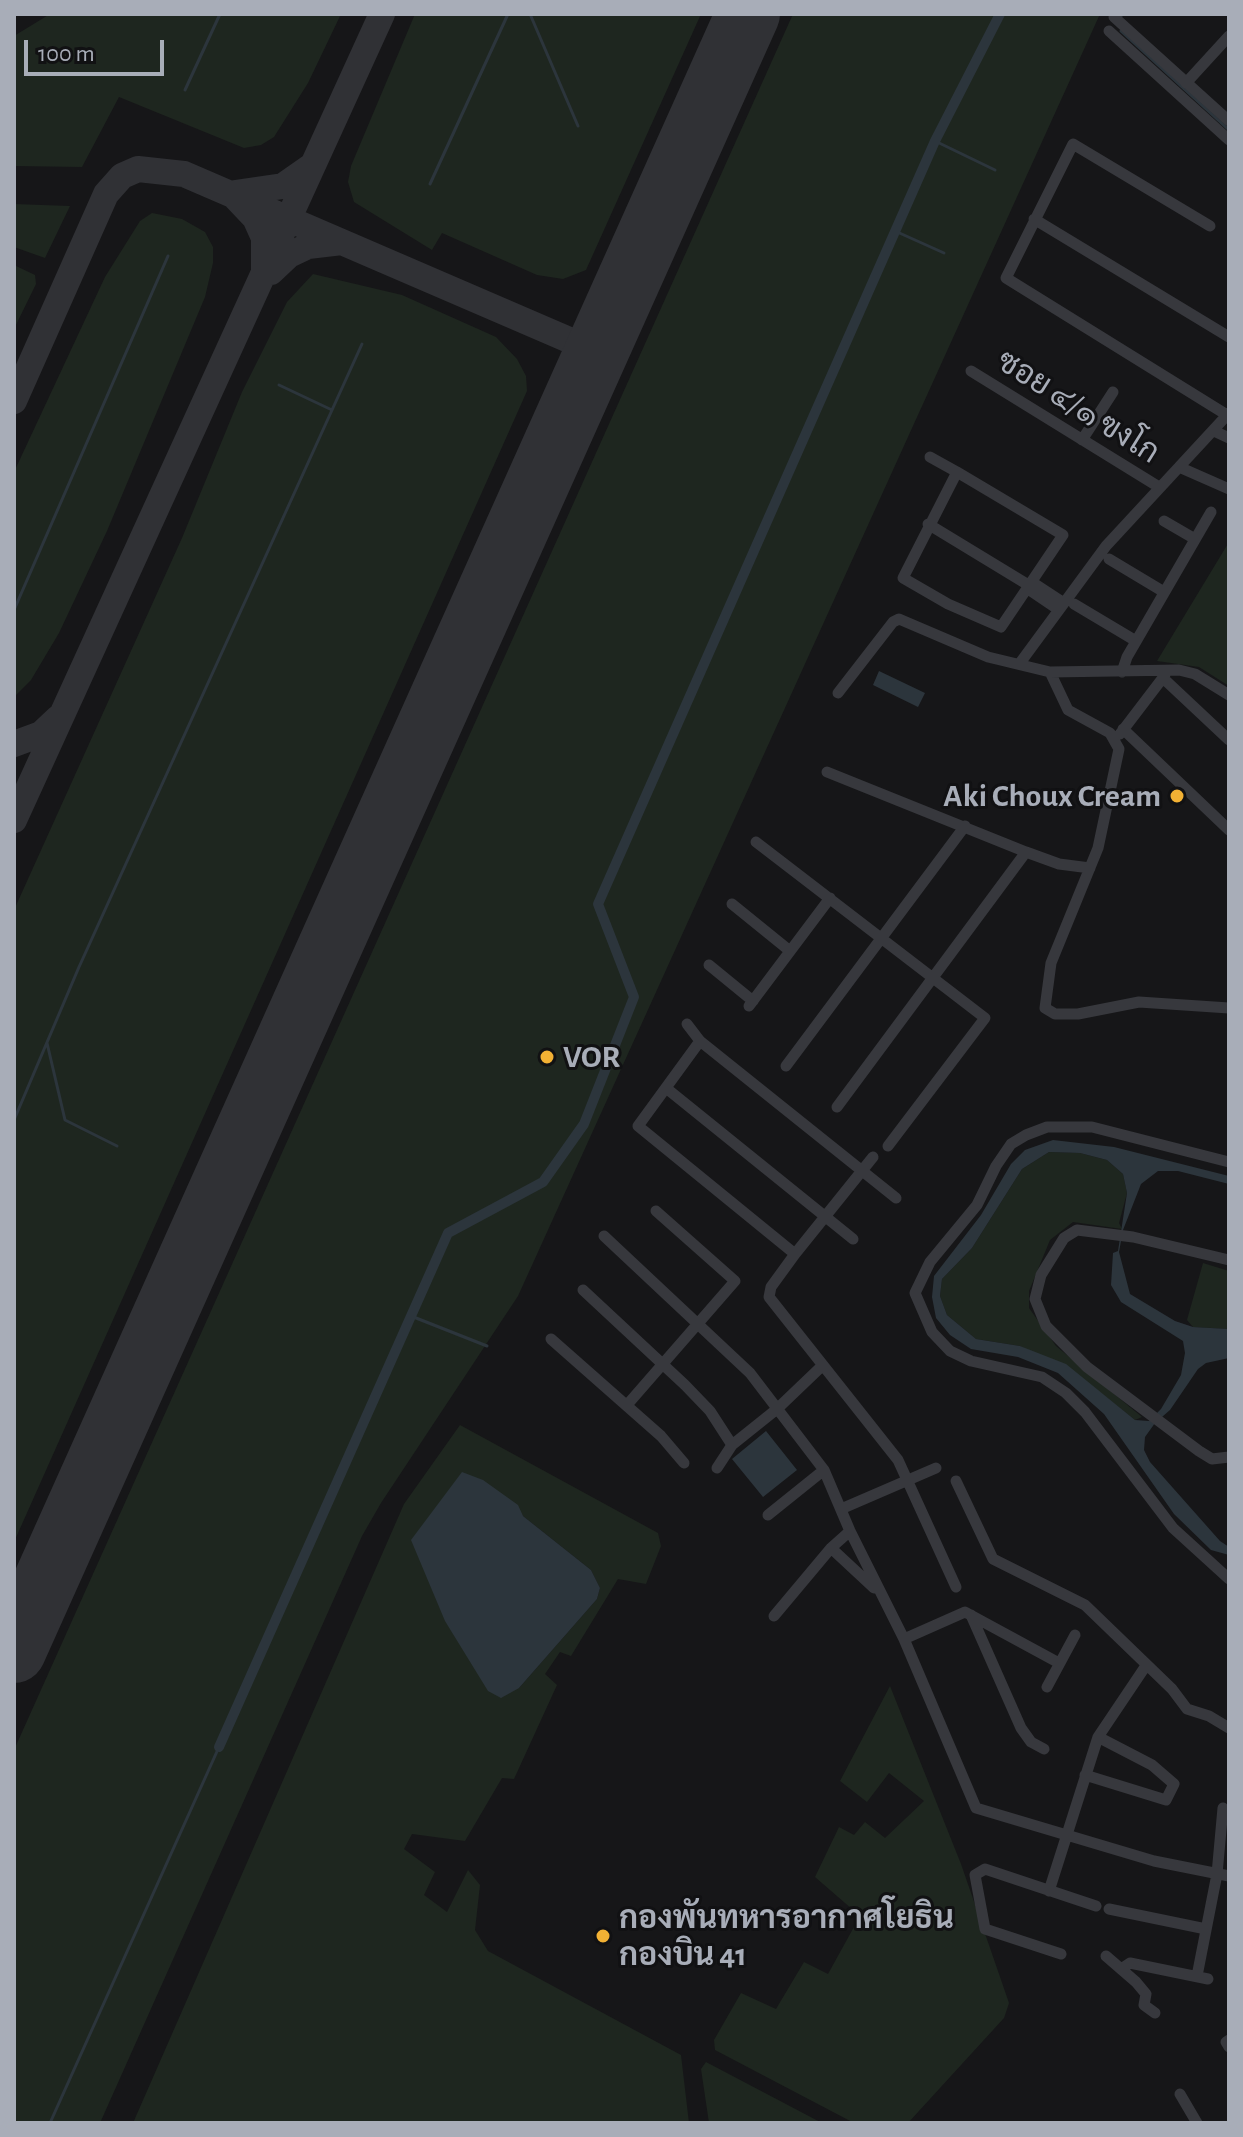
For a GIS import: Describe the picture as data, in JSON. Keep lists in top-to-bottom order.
{
  "streets": {
    "street": ["ซอย ๔/๑ ฃงโก"]
  },
  "places": ["Aki Choux Cream", "VOR", "กองพันทหารอากาศโยธิน กองบิน 41"],
  "scale_bar": "100 m"
}
